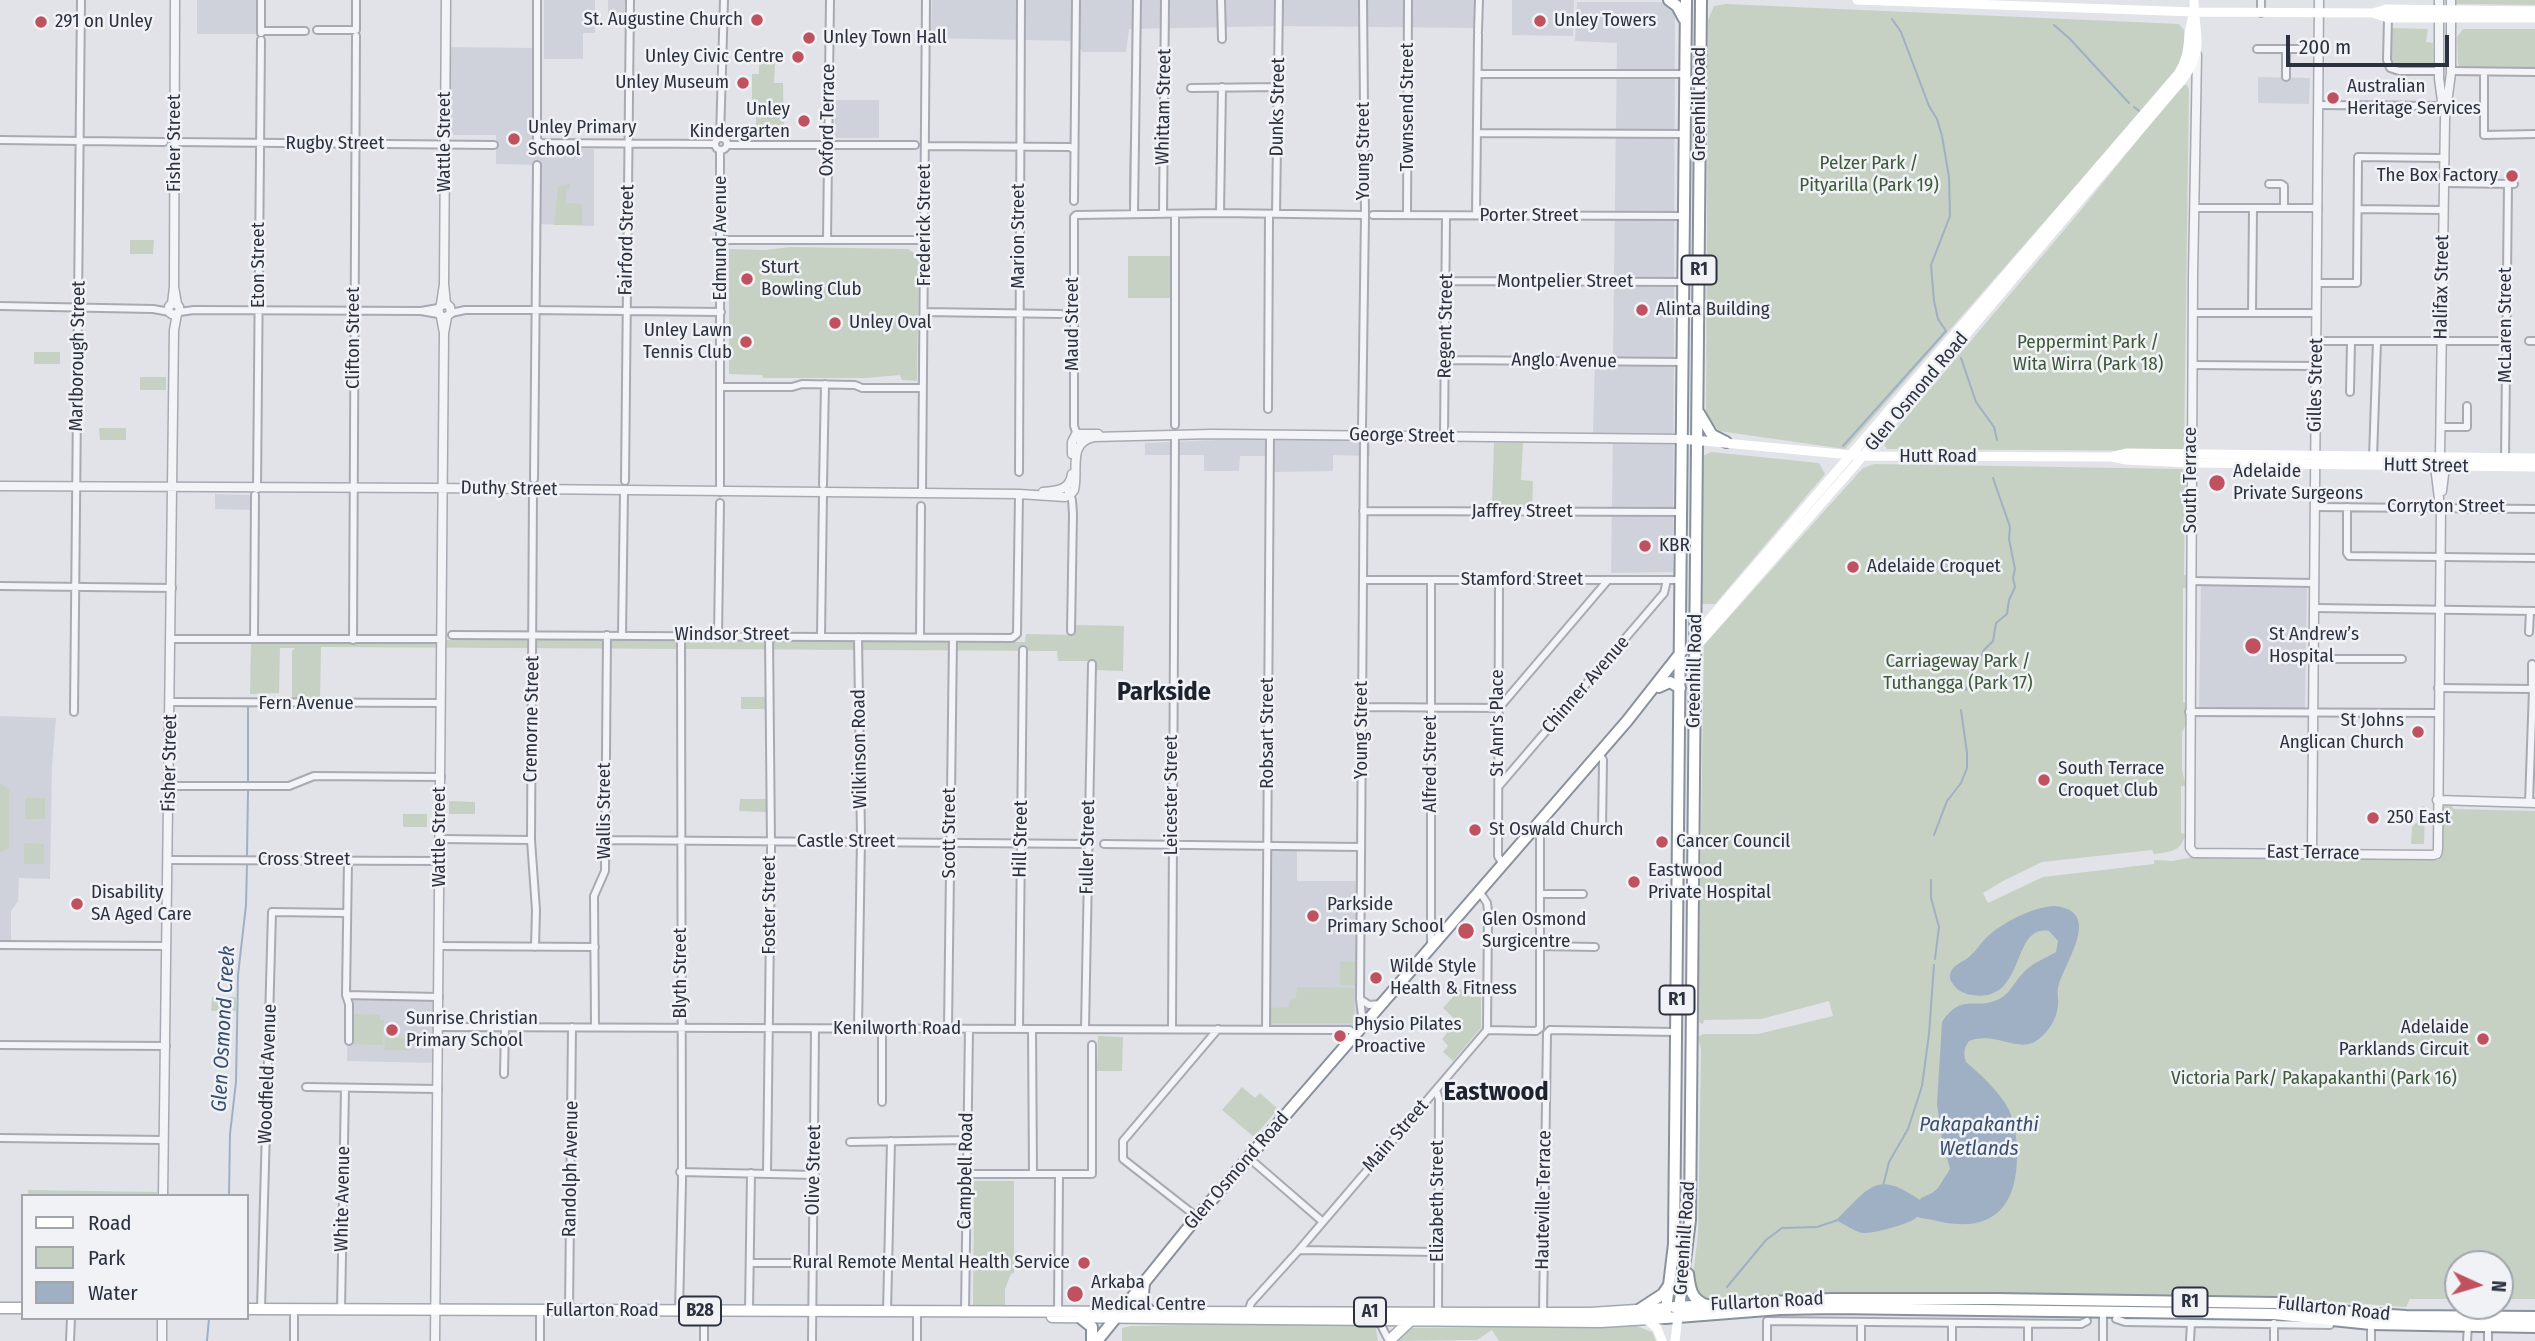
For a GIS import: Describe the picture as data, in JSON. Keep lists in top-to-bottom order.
{
  "streets": {
    "highway": [
      "Greenhill Road",
      "R1",
      "Glen Osmond Road",
      "Fullarton Road"
    ],
    "main road": [
      "Hutt Road",
      "Hutt Street",
      "South Terrace",
      "B28",
      "A1"
    ],
    "street": [
      "Whittam Street",
      "Dunks Street",
      "Townsend Street",
      "Oxford Terrace",
      "Wattle Street",
      "Fisher Street",
      "Rugby Street",
      "Young Street",
      "Porter Street",
      "Frederick Street",
      "Marion Street",
      "Edmund Avenue",
      "Fairford Street",
      "Eton Street",
      "Montpelier Street",
      "Halifax Street",
      "Maud Street",
      "McLaren Street",
      "Regent Street",
      "Clifton Street",
      "Marlborough Street",
      "Anglo Avenue",
      "Gilles Street",
      "George Street",
      "Duthy Street",
      "Corryton Street",
      "Jaffrey Street",
      "Stamford Street",
      "Windsor Street",
      "Chinner Avenue",
      "Fern Avenue",
      "Cremorne Street",
      "St Ann's Place",
      "Robsart Street",
      "Wilkinson Road",
      "Alfred Street",
      "Leicester Street",
      "Wallis Street",
      "Scott Street",
      "Hill Street",
      "Castle Street",
      "Fuller Street",
      "East Terrace",
      "Cross Street",
      "Foster Street",
      "Blyth Street",
      "Kenilworth Road",
      "Woodfield Avenue",
      "Main Street",
      "Randolph Avenue",
      "Olive Street",
      "Campbell Road",
      "White Avenue",
      "Hauteville Terrace",
      "Elizabeth Street"
    ]
  },
  "crossings": [
    ["Greenhill Road", "Porter Street"],
    ["Greenhill Road", "R1"],
    ["Greenhill Road", "Montpelier Street"],
    ["Greenhill Road", "Anglo Avenue"],
    ["Greenhill Road", "Glen Osmond Road"],
    ["Greenhill Road", "George Street"],
    ["Greenhill Road", "Hutt Road"],
    ["Greenhill Road", "Jaffrey Street"],
    ["Greenhill Road", "Stamford Street"],
    ["Greenhill Road", "Hauteville Terrace"],
    ["Greenhill Road", "Fullarton Road"],
    ["Townsend Street", "Porter Street"],
    ["Wattle Street", "Rugby Street"],
    ["Wattle Street", "Duthy Street"],
    ["Wattle Street", "Fern Avenue"],
    ["Wattle Street", "Cross Street"],
    ["Wattle Street", "Kenilworth Road"],
    ["Wattle Street", "Fullarton Road"],
    ["Fisher Street", "Rugby Street"],
    ["Fisher Street", "Duthy Street"],
    ["Fisher Street", "Fern Avenue"],
    ["Fisher Street", "Cross Street"],
    ["Rugby Street", "Eton Street"],
    ["Rugby Street", "Clifton Street"],
    ["Young Street", "Glen Osmond Road"],
    ["Young Street", "George Street"],
    ["Young Street", "Jaffrey Street"],
    ["Young Street", "Stamford Street"],
    ["Porter Street", "Regent Street"],
    ["Frederick Street", "Duthy Street"],
    ["Edmund Avenue", "Duthy Street"],
    ["Eton Street", "Duthy Street"],
    ["R1", "Fullarton Road"],
    ["Montpelier Street", "Regent Street"],
    ["Halifax Street", "McLaren Street"],
    ["Halifax Street", "Hutt Street"],
    ["Maud Street", "George Street"],
    ["Maud Street", "Duthy Street"],
    ["McLaren Street", "Hutt Street"],
    ["Regent Street", "Anglo Avenue"],
    ["Regent Street", "George Street"],
    ["Clifton Street", "Duthy Street"],
    ["Marlborough Street", "Duthy Street"],
    ["Gilles Street", "Hutt Street"],
    ["Gilles Street", "Corryton Street"],
    ["Gilles Street", "East Terrace"],
    ["Glen Osmond Road", "Hutt Road"],
    ["Glen Osmond Road", "South Terrace"],
    ["Glen Osmond Road", "St Ann's Place"],
    ["Glen Osmond Road", "Alfred Street"],
    ["Glen Osmond Road", "Kenilworth Road"],
    ["Glen Osmond Road", "Fullarton Road"],
    ["George Street", "Hutt Road"],
    ["George Street", "Robsart Street"],
    ["George Street", "Leicester Street"],
    ["Hutt Road", "Hutt Street"],
    ["Hutt Road", "South Terrace"],
    ["Hutt Street", "South Terrace"],
    ["South Terrace", "East Terrace"],
    ["Duthy Street", "Windsor Street"],
    ["Duthy Street", "Cremorne Street"],
    ["Stamford Street", "Chinner Avenue"],
    ["Stamford Street", "St Ann's Place"],
    ["Stamford Street", "Alfred Street"],
    ["Windsor Street", "Cremorne Street"],
    ["Windsor Street", "Wilkinson Road"],
    ["Windsor Street", "Wallis Street"],
    ["Windsor Street", "Scott Street"],
    ["Windsor Street", "Foster Street"],
    ["Windsor Street", "Blyth Street"],
    ["Chinner Avenue", "St Ann's Place"],
    ["Robsart Street", "Kenilworth Road"],
    ["Wilkinson Road", "Castle Street"],
    ["Wilkinson Road", "Kenilworth Road"],
    ["Leicester Street", "Kenilworth Road"],
    ["Wallis Street", "Castle Street"],
    ["Wallis Street", "Kenilworth Road"],
    ["Scott Street", "Castle Street"],
    ["Scott Street", "Kenilworth Road"],
    ["Hill Street", "Castle Street"],
    ["Hill Street", "Kenilworth Road"],
    ["Castle Street", "Fuller Street"],
    ["Castle Street", "Foster Street"],
    ["Castle Street", "Blyth Street"],
    ["Fuller Street", "Kenilworth Road"],
    ["Foster Street", "Kenilworth Road"],
    ["Blyth Street", "Kenilworth Road"],
    ["Blyth Street", "Fullarton Road"],
    ["Kenilworth Road", "Randolph Avenue"],
    ["Kenilworth Road", "Olive Street"],
    ["Kenilworth Road", "Campbell Road"],
    ["Woodfield Avenue", "Fullarton Road"],
    ["Main Street", "Elizabeth Street"],
    ["Main Street", "Fullarton Road"],
    ["Randolph Avenue", "Fullarton Road"],
    ["Olive Street", "Fullarton Road"],
    ["Campbell Road", "Fullarton Road"],
    ["White Avenue", "Fullarton Road"],
    ["Hauteville Terrace", "Fullarton Road"],
    ["Elizabeth Street", "Fullarton Road"]
  ],
  "districts": ["Parkside", "Eastwood"],
  "water": ["Glen Osmond Creek", "Pakapakanthi Wetlands"],
  "parks": [
    "Pelzer Park / Pityarilla (Park 19)",
    "Peppermint Park / Wita Wirra (Park 18)",
    "Carriageway Park / Tuthangga (Park 17)",
    "Victoria Park/ Pakapakanthi (Park 16)"
  ],
  "places": [
    "St. Augustine Church",
    "Unley Towers",
    "291 on Unley",
    "Unley Town Hall",
    "Unley Civic Centre",
    "Unley Museum",
    "Australian Heritage Services",
    "Unley Kindergarten",
    "Unley Primary School",
    "The Box Factory",
    "Sturt Bowling Club",
    "Alinta Building",
    "Unley Oval",
    "Unley Lawn Tennis Club",
    "Adelaide Private Surgeons",
    "KBR",
    "Adelaide Croquet",
    "St Andrew’s Hospital",
    "St Johns Anglican Church",
    "South Terrace Croquet Club",
    "250 East",
    "St Oswald Church",
    "Cancer Council",
    "Eastwood Private Hospital",
    "Disability SA Aged Care",
    "Parkside Primary School",
    "Glen Osmond Surgicentre",
    "Wilde Style Health & Fitness",
    "Sunrise Christian Primary School",
    "Physio Pilates Proactive",
    "Adelaide Parklands Circuit",
    "Rural Remote Mental Health Service",
    "Arkaba Medical Centre"
  ],
  "legend": ["Road", "Park", "Water"],
  "scale_bar": "200 m",
  "north": "right"
}
